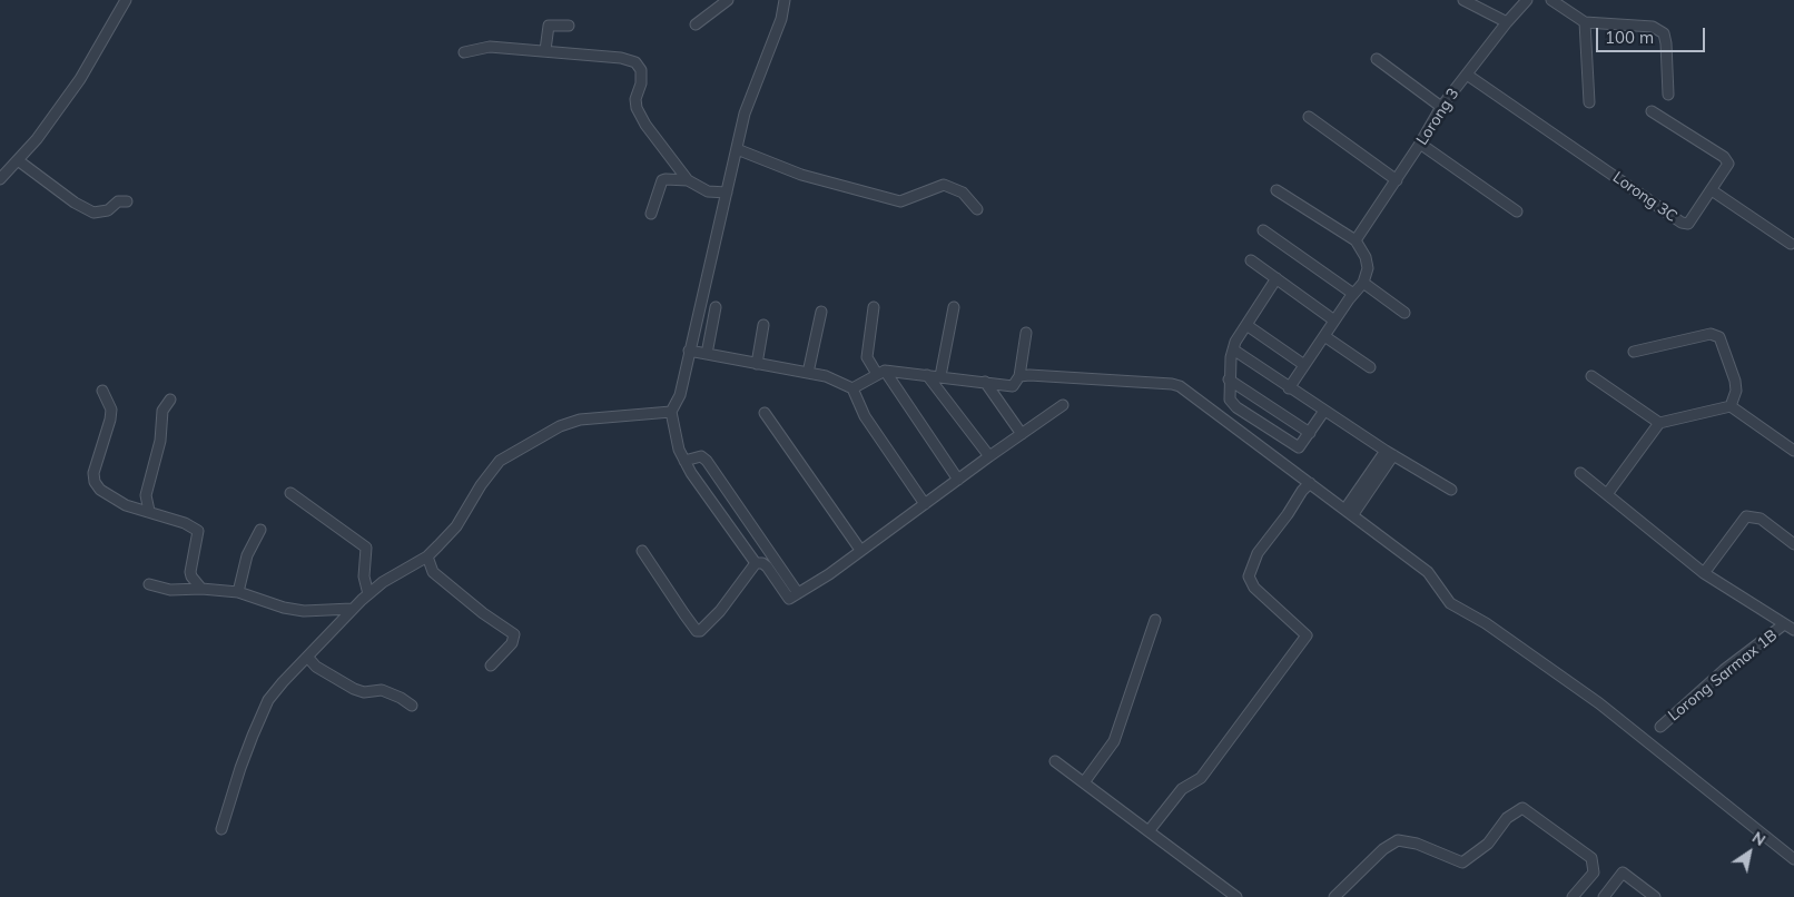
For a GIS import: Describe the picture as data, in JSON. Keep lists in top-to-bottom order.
{
  "streets": {
    "street": ["Lorong 3", "Lorong 3C", "Lorong Sarmax 1B"]
  },
  "crossings": [
    ["Lorong 3", "Lorong 3C"]
  ],
  "scale_bar": "100 m",
  "north": "top right"
}
